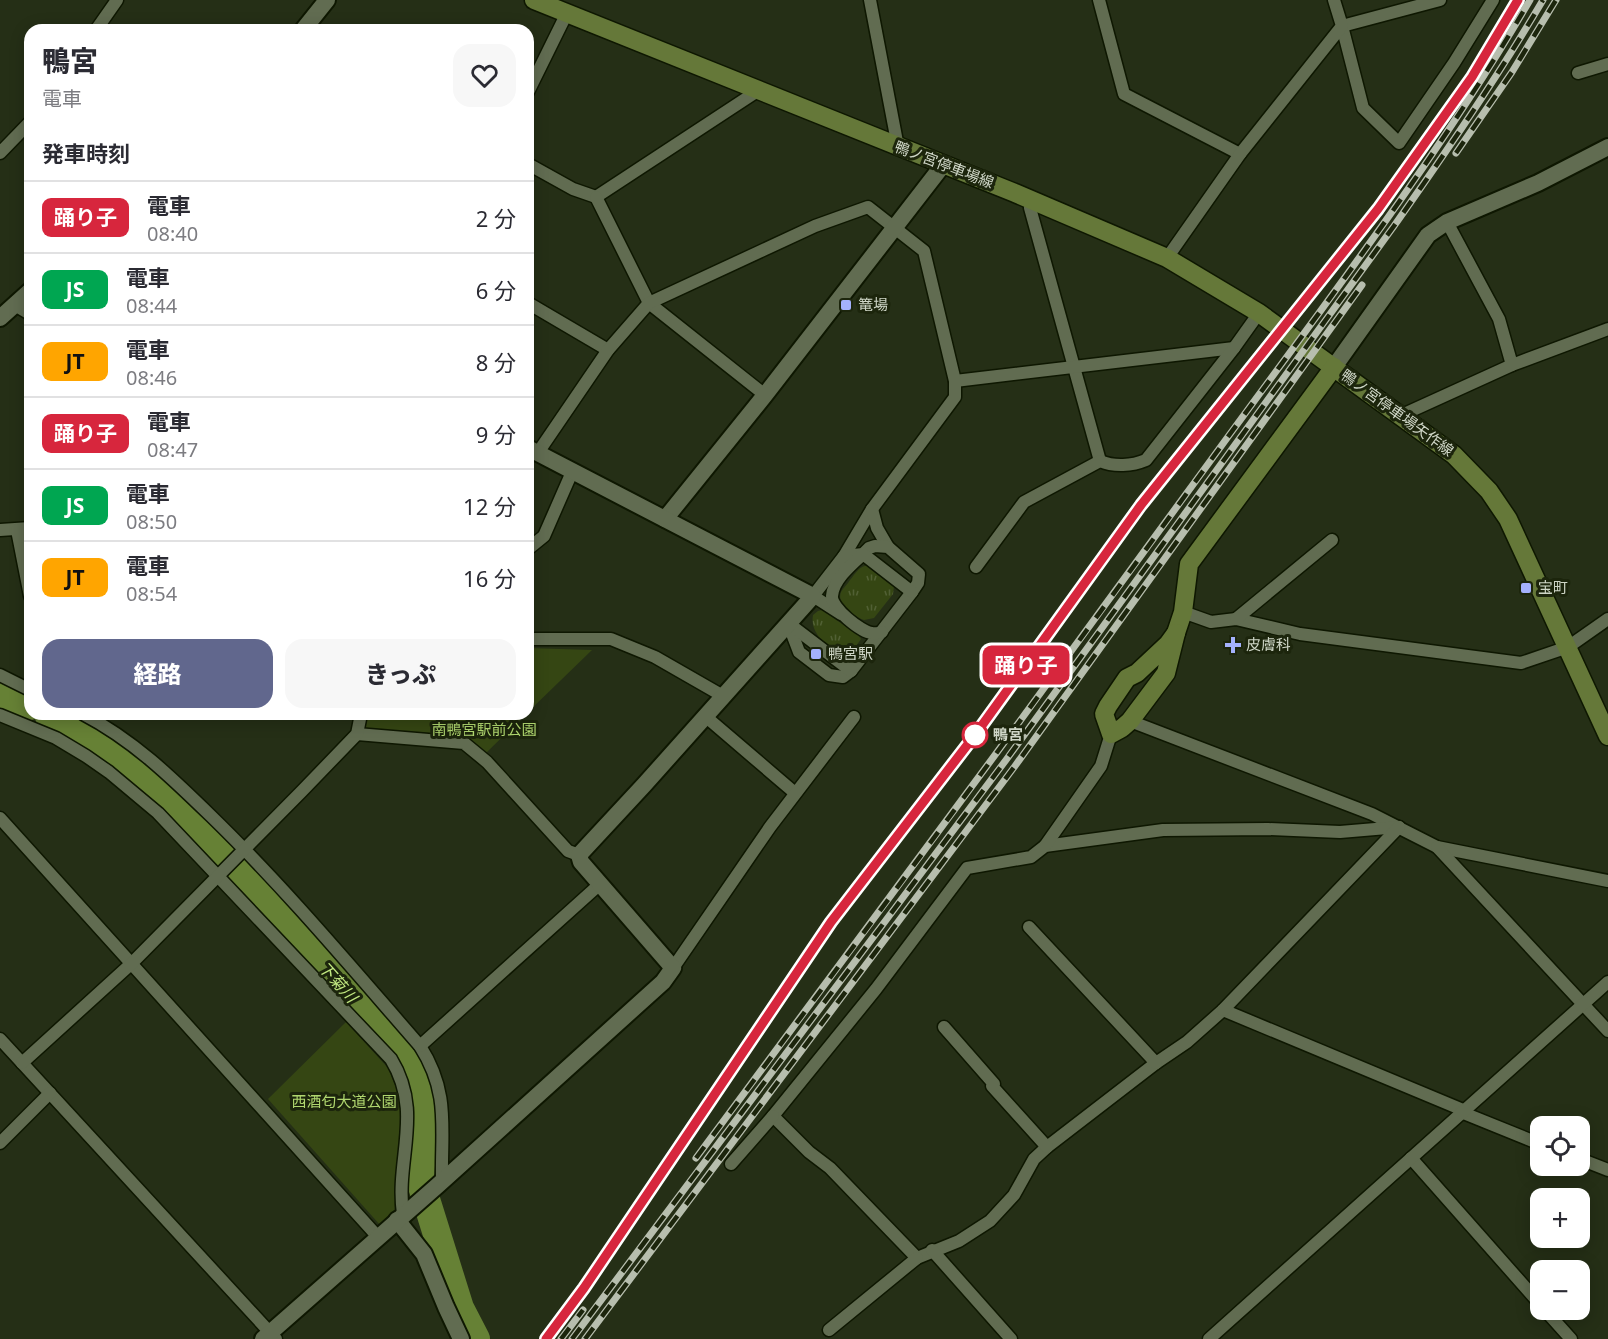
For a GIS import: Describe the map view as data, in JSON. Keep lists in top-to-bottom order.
{
  "streets": {
    "main road": ["鴨ノ宮停車場線", "鴨ノ宮停車場矢作線"]
  },
  "crossings": [
    ["鴨ノ宮停車場線", "鴨ノ宮停車場矢作線"]
  ],
  "water": ["下菊川"],
  "parks": ["南鴨宮駅前公園", "西酒匂大道公園"],
  "places": {
    "transit": ["篭場", "宝町", "鴨宮駅"],
    "health": ["皮膚科"],
    "other": ["鴨宮"]
  },
  "page": {
    "on_map": "踊り子",
    "heading": [
      ["鴨宮", "電車"],
      "発車時刻"
    ],
    "list": [
      {
        "mark": "踊り子",
        "name": "電車",
        "note": "08:40",
        "value": "2 分"
      },
      {
        "mark": "JS",
        "name": "電車",
        "note": "08:44",
        "value": "6 分"
      },
      {
        "mark": "JT",
        "name": "電車",
        "note": "08:46",
        "value": "8 分"
      },
      {
        "mark": "踊り子",
        "name": "電車",
        "note": "08:47",
        "value": "9 分"
      },
      {
        "mark": "JS",
        "name": "電車",
        "note": "08:50",
        "value": "12 分"
      },
      {
        "mark": "JT",
        "name": "電車",
        "note": "08:54",
        "value": "16 分"
      }
    ],
    "buttons": ["経路", "きっぷ"],
    "map_buttons": ["+", "−"]
  }
}
